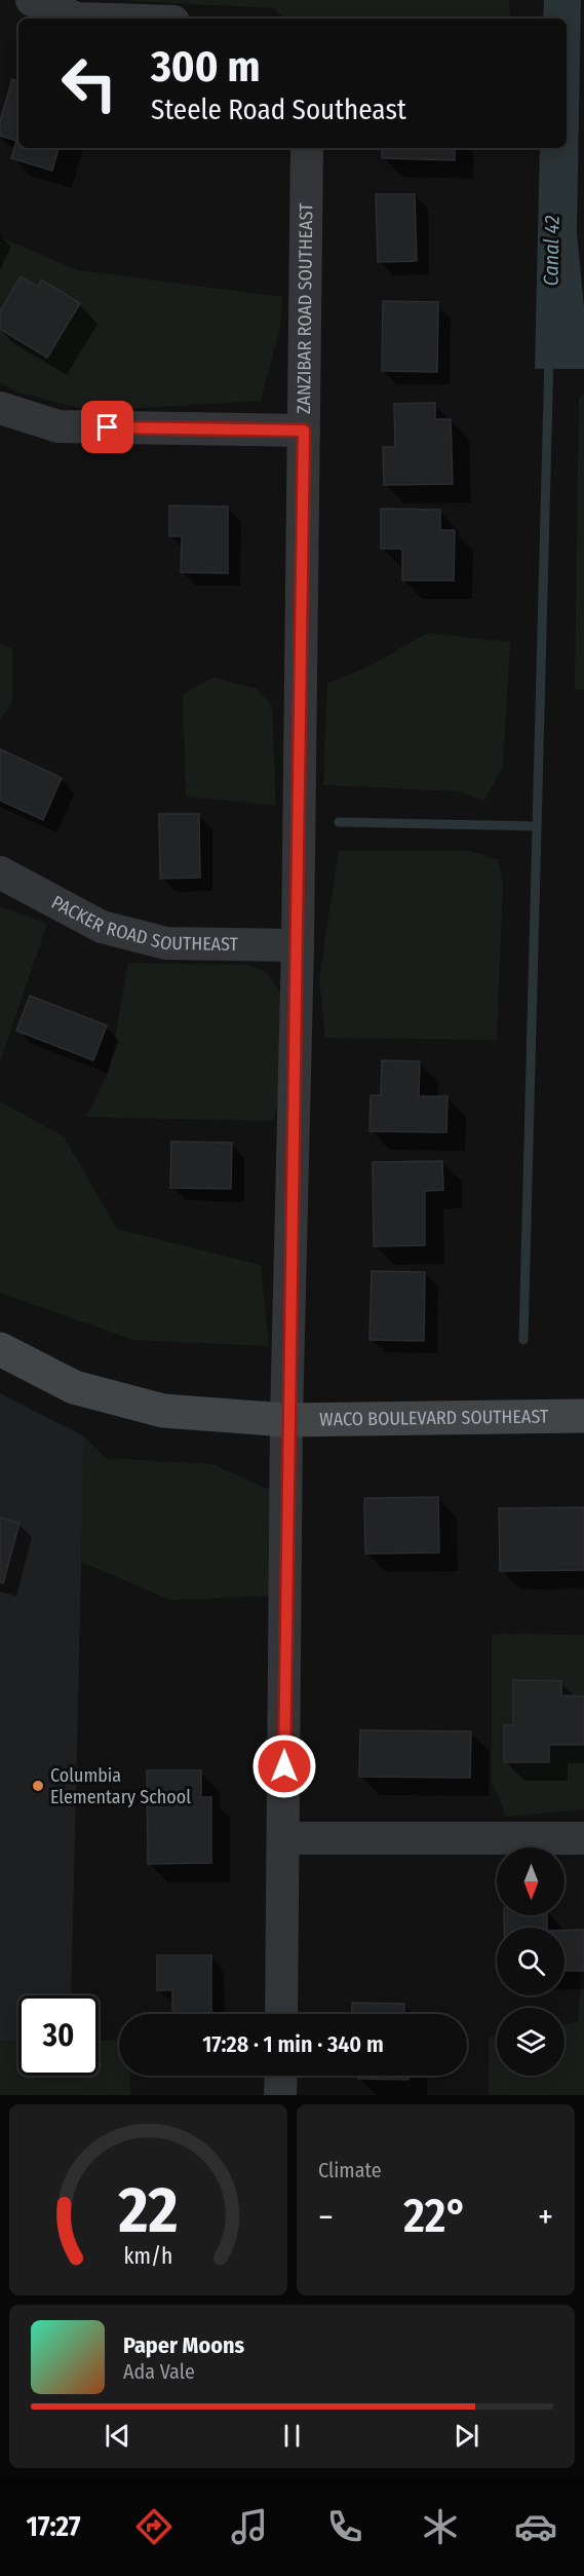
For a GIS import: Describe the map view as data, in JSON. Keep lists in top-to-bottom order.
{
  "streets": {
    "street": ["ZANZIBAR ROAD SOUTHEAST", "PACKER ROAD SOUTHEAST", "WACO BOULEVARD SOUTHEAST"]
  },
  "crossings": [
    ["ZANZIBAR ROAD SOUTHEAST", "PACKER ROAD SOUTHEAST"],
    ["ZANZIBAR ROAD SOUTHEAST", "WACO BOULEVARD SOUTHEAST"]
  ],
  "water": ["Canal 42"],
  "places": ["Columbia Elementary School"],
  "north": "bottom",
  "page": {
    "turn": ["300 m", "Steele Road Southeast"],
    "limit": "30",
    "trip": "17:28 · 1 min · 340 m",
    "tile": "Climate",
    "heat": ["−", "22°", "+"],
    "song": ["Paper Moons", "Ada Vale"],
    "tabs": "17:27",
    "gauge": ["22", "km/h"]
  }
}
